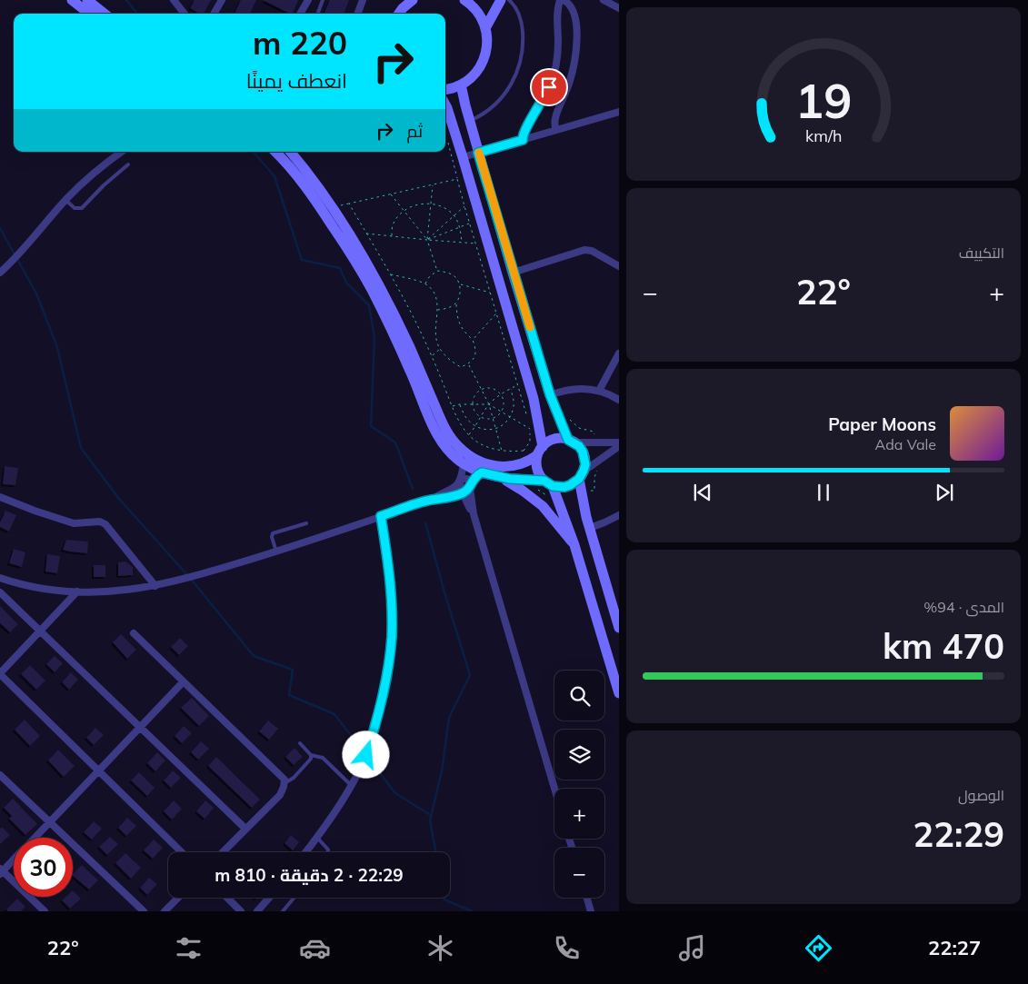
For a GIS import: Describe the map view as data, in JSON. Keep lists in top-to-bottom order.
{
  "page": {
    "turn": ["220 m", "انعطف يمينًا"],
    "then": "ثم",
    "tile": [
      "التكييف",
      ["المدى · 94%", "470 km"],
      ["الوصول", "22:29"]
    ],
    "heat": ["−", "22°", "+"],
    "song": ["Paper Moons", "Ada Vale"],
    "map_buttons": ["+", "−"],
    "limit": "30",
    "trip": "22:29 · 2 دقيقة · 810 m",
    "tabs": ["22:27", "22°"],
    "gauge": ["19", "km/h"]
  }
}
